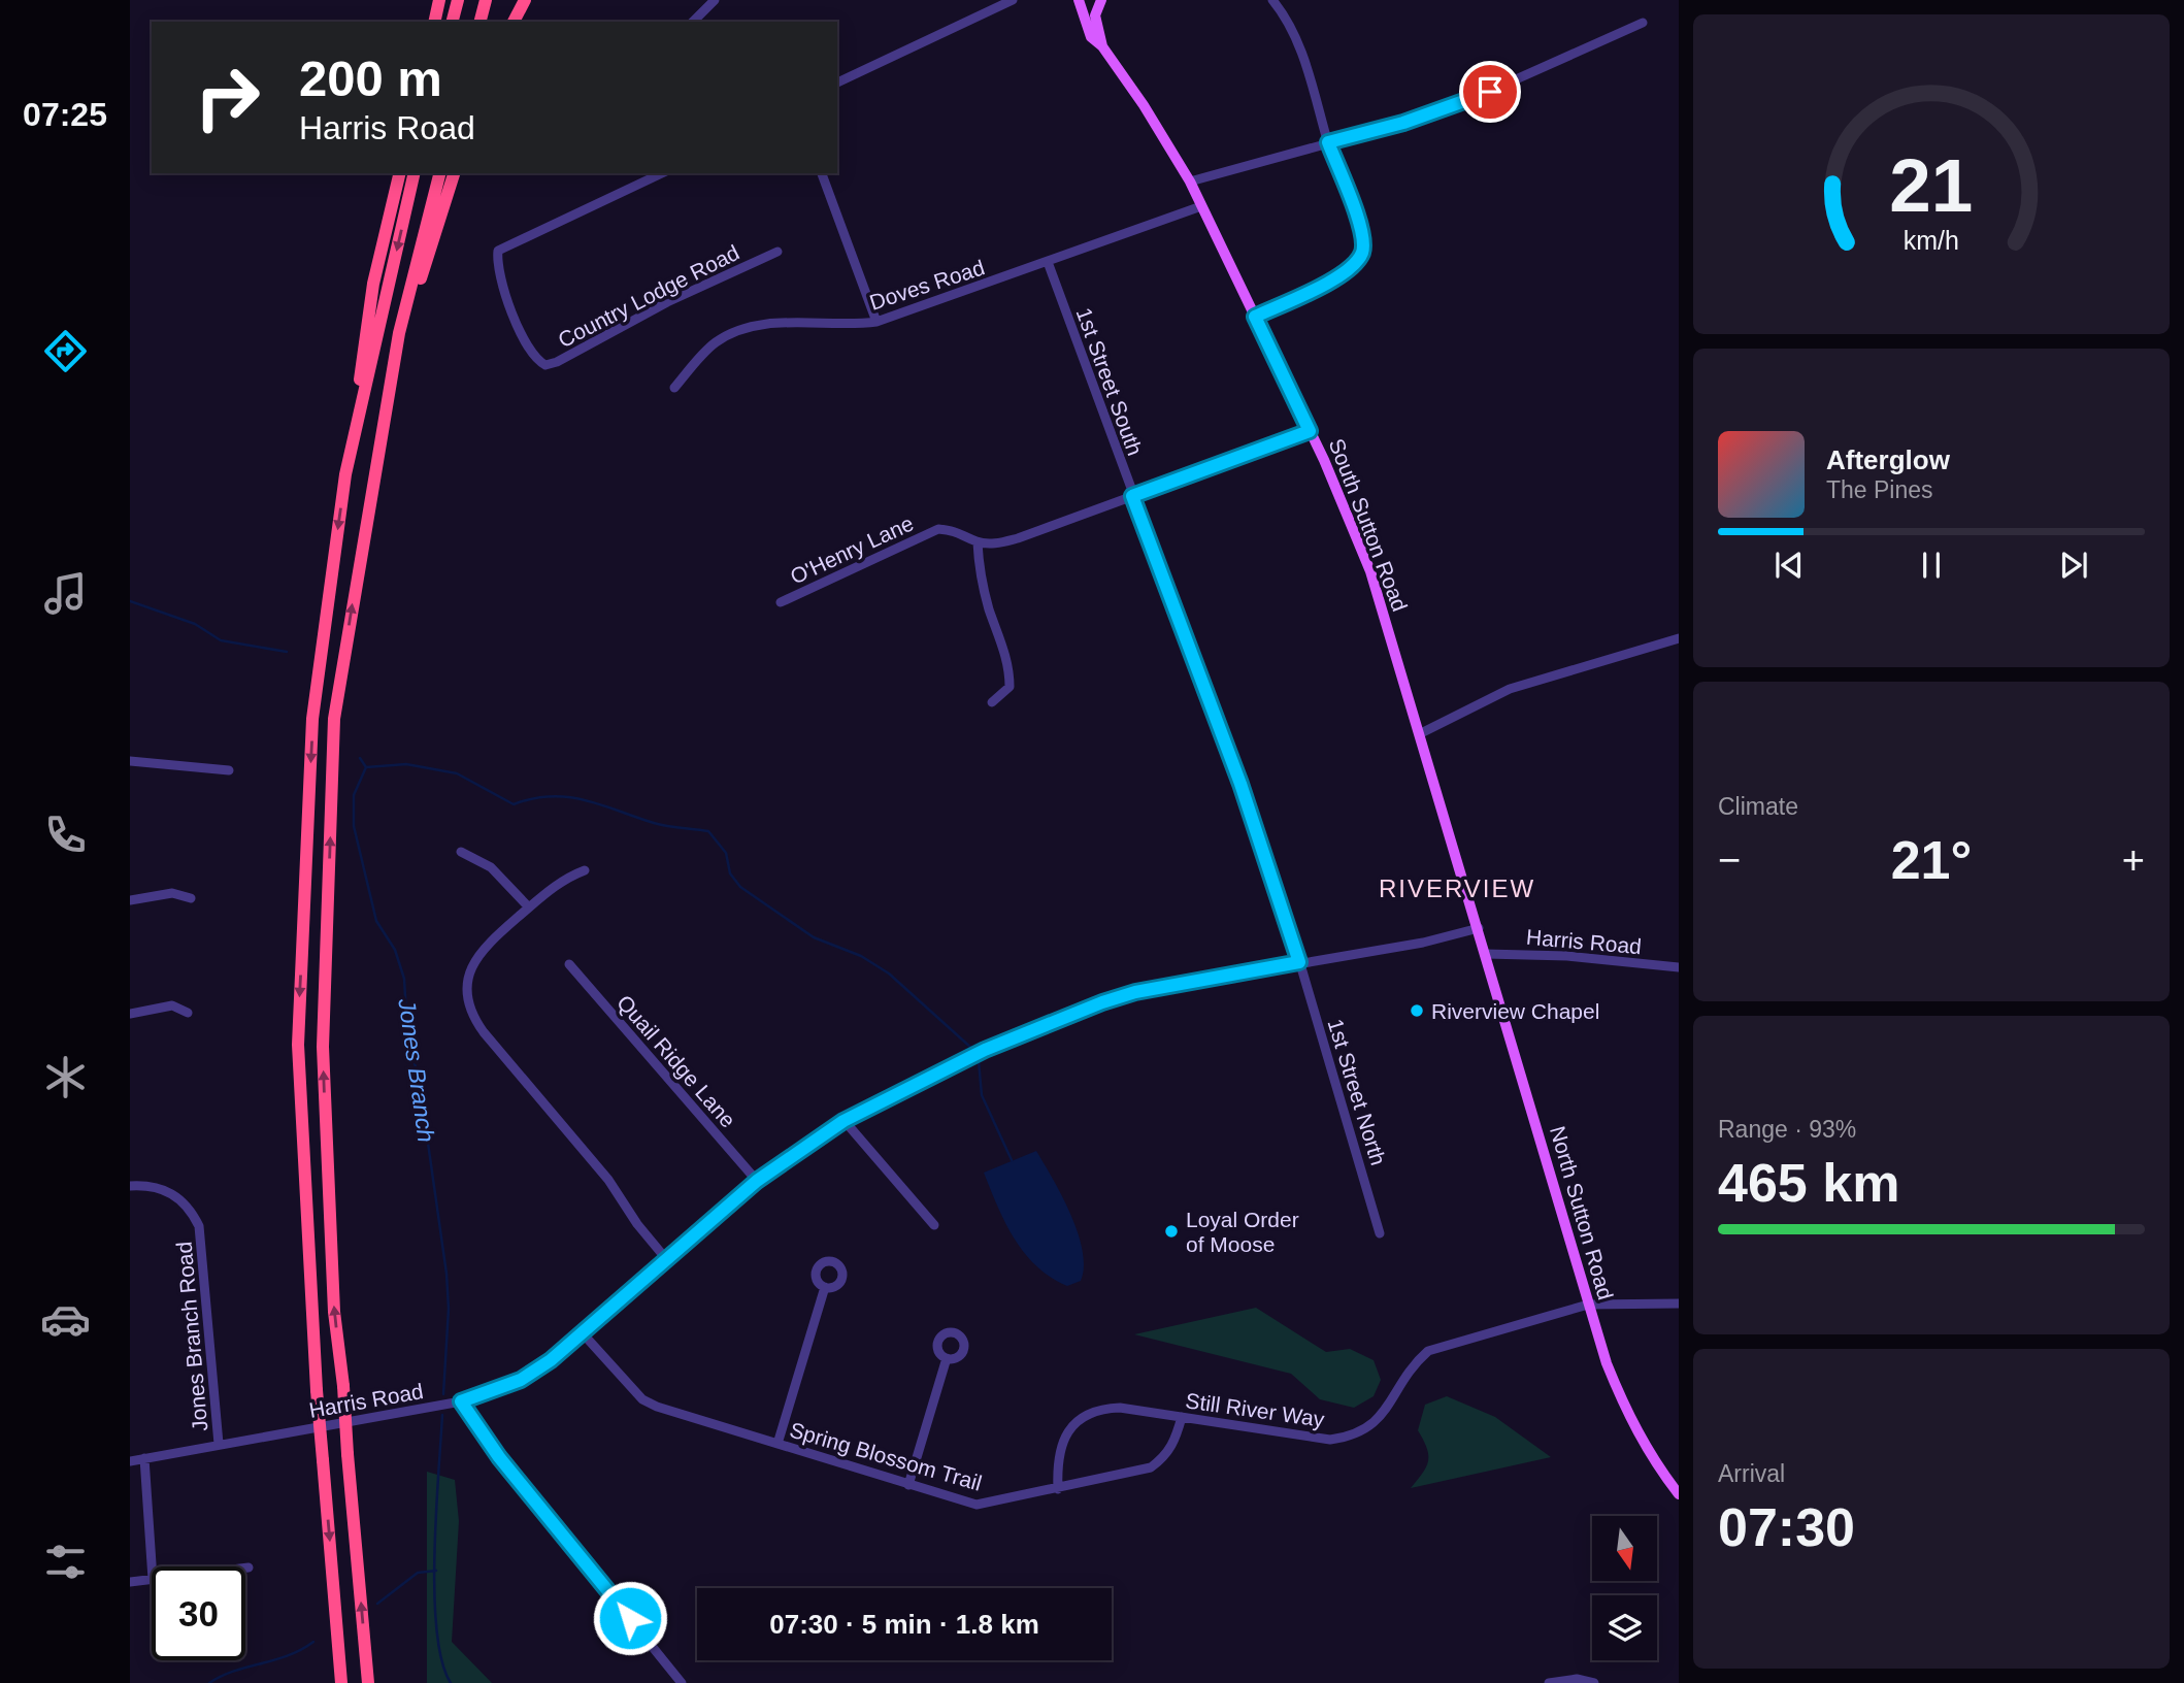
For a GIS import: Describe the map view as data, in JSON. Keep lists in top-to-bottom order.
{
  "streets": {
    "main road": ["South Sutton Road", "North Sutton Road"],
    "street": [
      "Doves Road",
      "Country Lodge Road",
      "1st Street South",
      "O'Henry Lane",
      "Harris Road",
      "Quail Ridge Lane",
      "1st Street North",
      "Jones Branch Road",
      "Still River Way",
      "Spring Blossom Trail"
    ]
  },
  "crossings": [
    ["Doves Road", "1st Street South"],
    ["Doves Road", "South Sutton Road"],
    ["1st Street South", "Harris Road"],
    ["1st Street South", "1st Street North"],
    ["South Sutton Road", "Harris Road"],
    ["South Sutton Road", "North Sutton Road"],
    ["Harris Road", "Quail Ridge Lane"],
    ["Harris Road", "1st Street North"],
    ["Harris Road", "North Sutton Road"],
    ["Harris Road", "Jones Branch Road"],
    ["Harris Road", "Spring Blossom Trail"],
    ["North Sutton Road", "Still River Way"],
    ["Still River Way", "Spring Blossom Trail"]
  ],
  "districts": ["RIVERVIEW"],
  "water": ["Jones Branch"],
  "places": ["Riverview Chapel", "Loyal Order of Moose"],
  "north": "bottom",
  "page": {
    "tabs": "07:25",
    "turn": ["200 m", "Harris Road"],
    "song": ["Afterglow", "The Pines"],
    "tile": [
      "Climate",
      ["Range · 93%", "465 km"],
      ["Arrival", "07:30"]
    ],
    "heat": ["−", "21°", "+"],
    "limit": "30",
    "trip": "07:30 · 5 min · 1.8 km",
    "gauge": ["21", "km/h"]
  }
}
